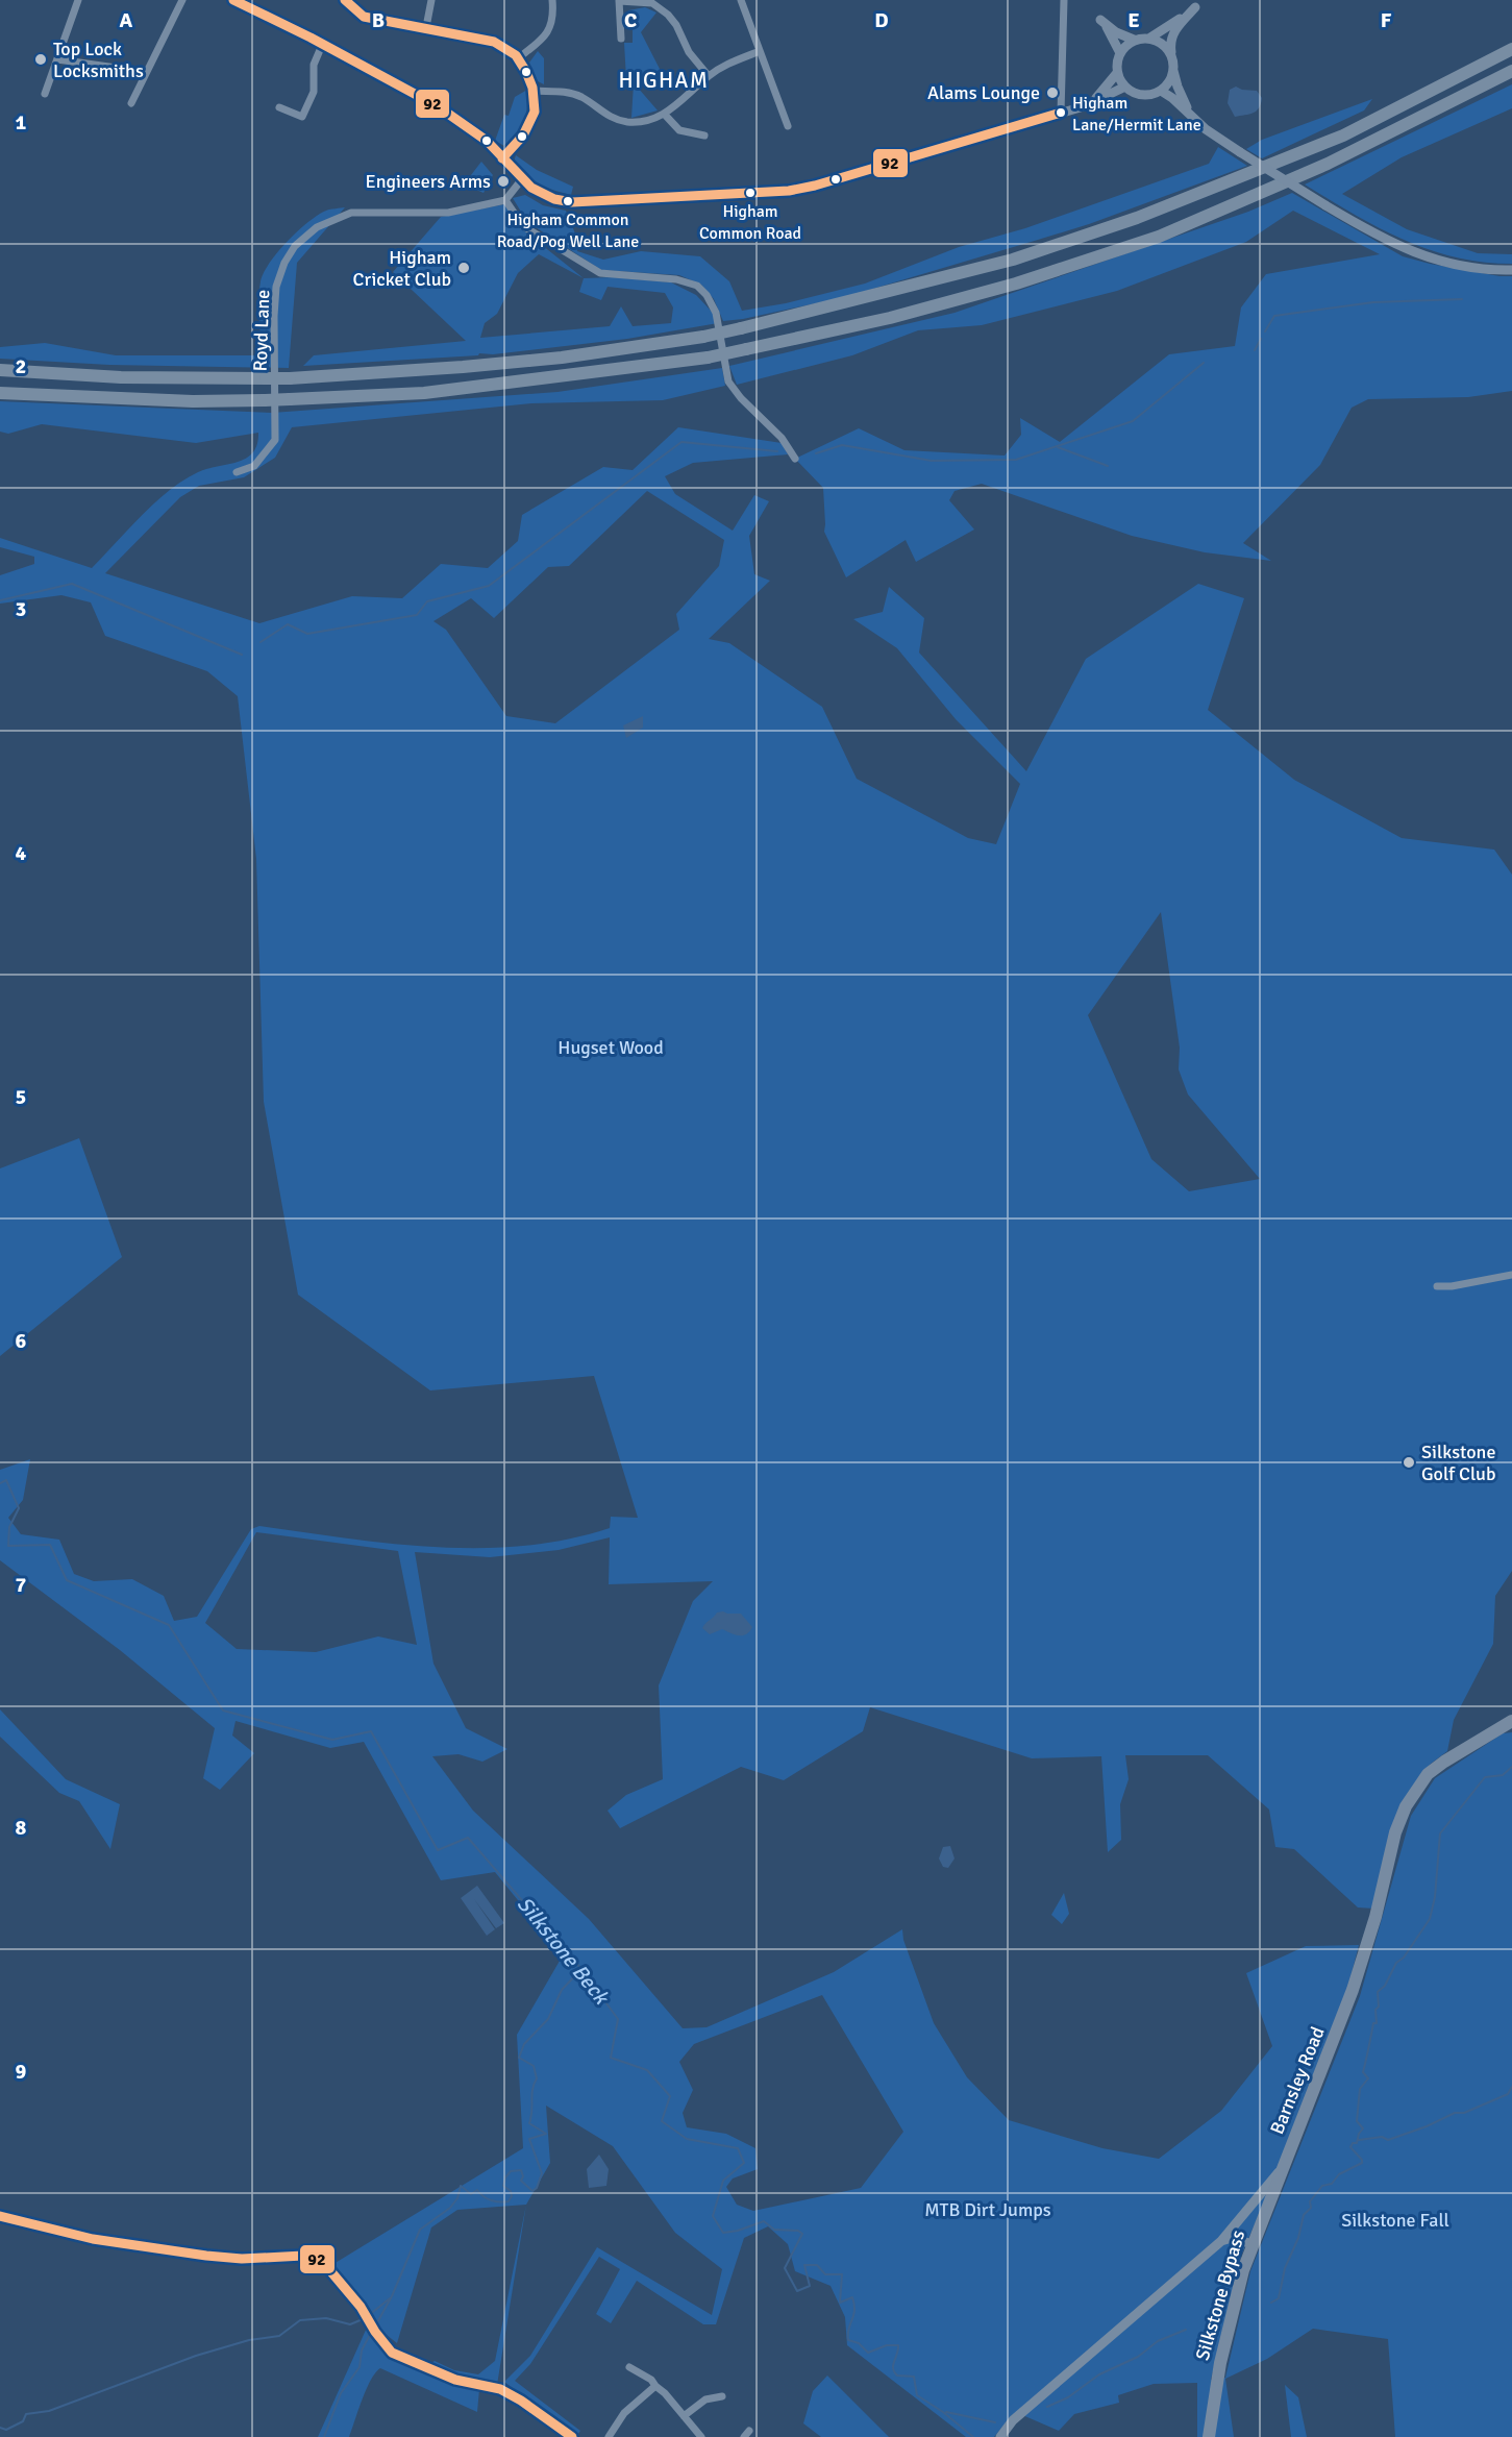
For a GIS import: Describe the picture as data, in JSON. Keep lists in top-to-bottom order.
{
  "streets": {
    "highway": ["Barnsley Road", "Silkstone Bypass"],
    "street": ["Royd Lane"]
  },
  "crossings": [
    ["Barnsley Road", "Silkstone Bypass"]
  ],
  "districts": ["HIGHAM"],
  "water": ["Silkstone Beck"],
  "parks": ["Hugset Wood", "MTB Dirt Jumps", "Silkstone Fall"],
  "places": [
    "Top Lock Locksmiths",
    "Alams Lounge",
    "Higham Lane/Hermit Lane",
    "Engineers Arms",
    "Higham Common Road",
    "Higham Common Road/Pog Well Lane",
    "Higham Cricket Club",
    "Silkstone Golf Club"
  ],
  "lines": ["transit line 92"],
  "grid": {
    "columns": [
      "A",
      "B",
      "C",
      "D",
      "E",
      "F"
    ],
    "rows": [
      "1",
      "2",
      "3",
      "4",
      "5",
      "6",
      "7",
      "8",
      "9"
    ]
  }
}
